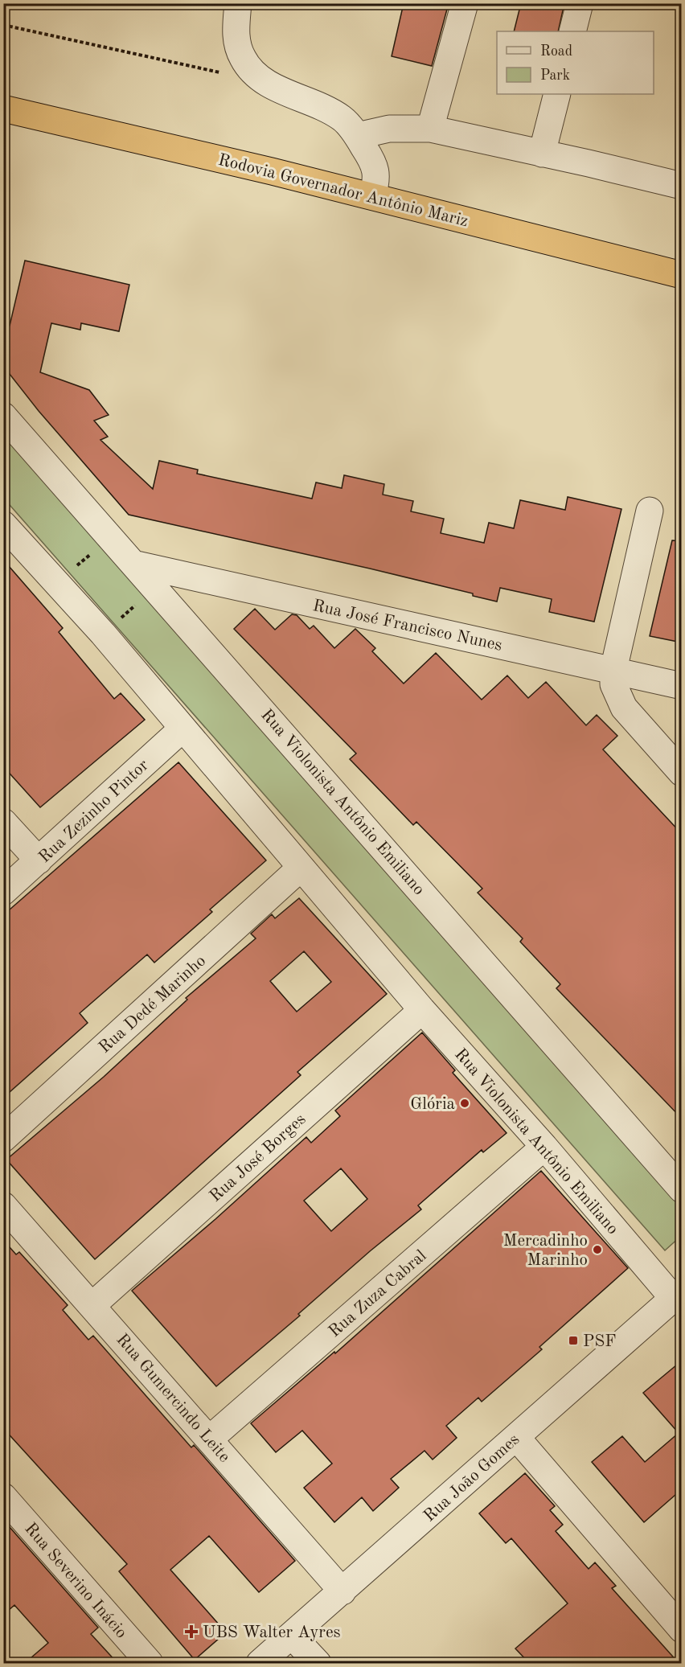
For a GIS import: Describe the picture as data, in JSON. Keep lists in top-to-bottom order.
{
  "streets": {
    "highway": ["Rodovia Governador Antônio Mariz"],
    "street": [
      "Rua José Francisco Nunes",
      "Rua Violonista Antônio Emiliano",
      "Rua Zezinho Pintor",
      "Rua Dedé Marinho",
      "Rua José Borges",
      "Rua Zuza Cabral",
      "Rua Gumercindo Leite",
      "Rua João Gomes",
      "Rua Severino Inácio"
    ]
  },
  "crossings": [
    ["Rua José Francisco Nunes", "Rua Violonista Antônio Emiliano"],
    ["Rua Violonista Antônio Emiliano", "Rua Zezinho Pintor"],
    ["Rua Violonista Antônio Emiliano", "Rua Dedé Marinho"],
    ["Rua Violonista Antônio Emiliano", "Rua José Borges"],
    ["Rua Violonista Antônio Emiliano", "Rua Zuza Cabral"],
    ["Rua Violonista Antônio Emiliano", "Rua João Gomes"],
    ["Rua José Borges", "Rua Gumercindo Leite"],
    ["Rua Zuza Cabral", "Rua Gumercindo Leite"],
    ["Rua Gumercindo Leite", "Rua João Gomes"]
  ],
  "places": {
    "other": ["Glória", "Mercadinho Marinho"],
    "transit": ["PSF"],
    "health": ["UBS Walter Ayres"]
  },
  "legend": ["Road", "Park"]
}
